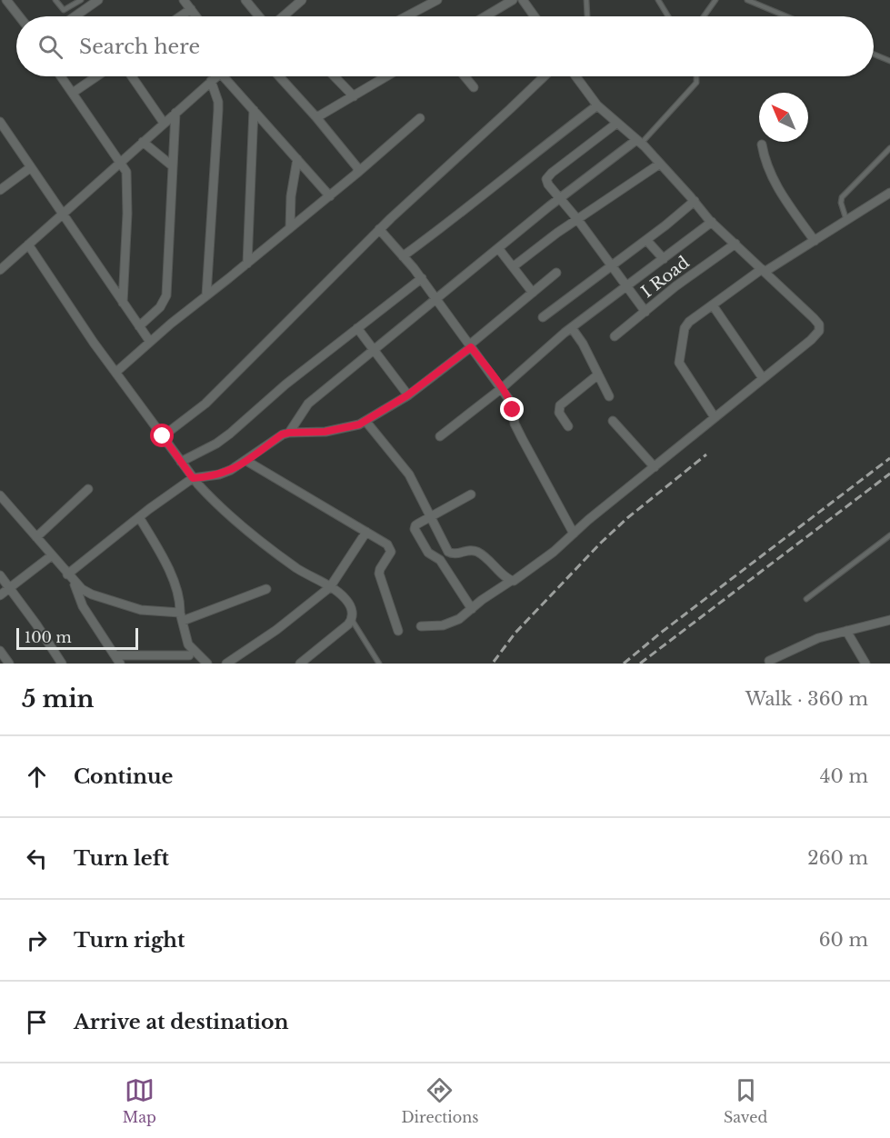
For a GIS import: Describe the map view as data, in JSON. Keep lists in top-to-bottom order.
{
  "streets": {
    "street": ["I Road"]
  },
  "scale_bar": "100 m",
  "north": "top left",
  "page": {
    "search": "Search here",
    "scale": "100 m",
    "heading": ["5 min", "Walk · 360 m"],
    "list": [
      ["Continue", "40 m"],
      ["Turn left", "260 m"],
      ["Turn right", "60 m"],
      "Arrive at destination"
    ],
    "nav": ["Map", "Directions", "Saved"]
  }
}
